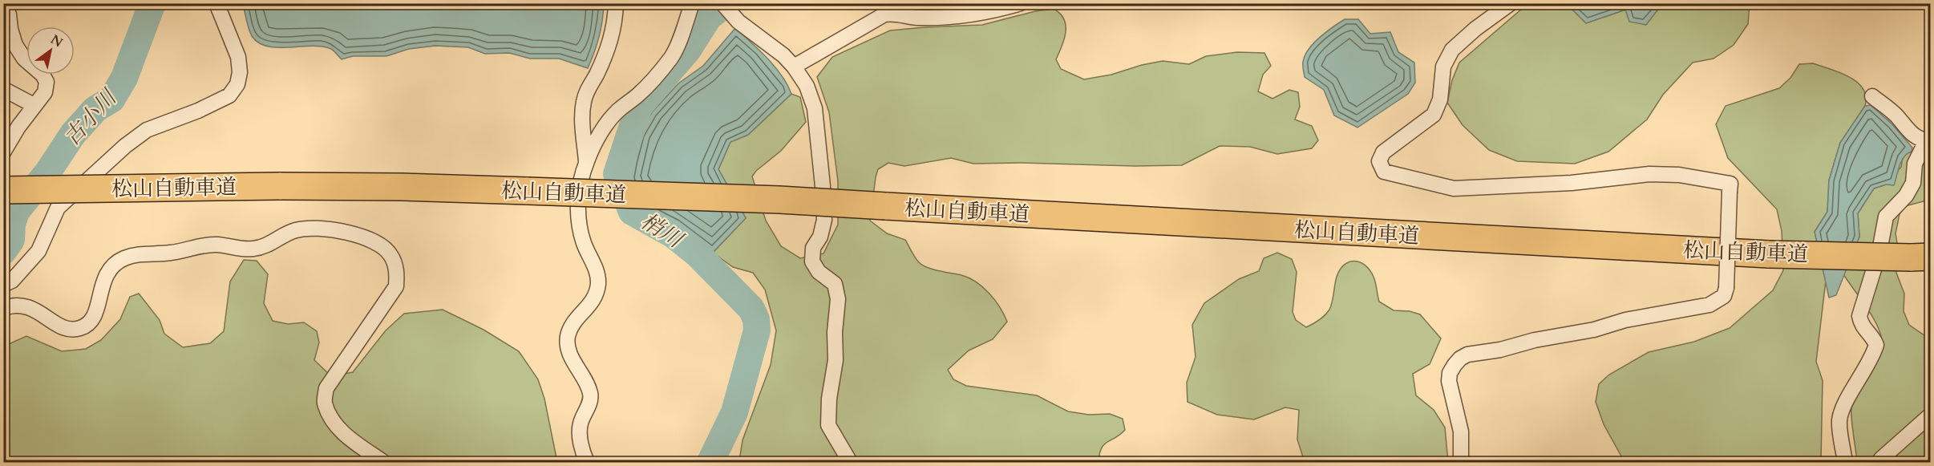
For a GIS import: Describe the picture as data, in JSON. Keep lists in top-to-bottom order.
{
  "streets": {
    "highway": ["松山自動車道"]
  },
  "water": ["古小川", "梢川"],
  "north": "top right"
}
